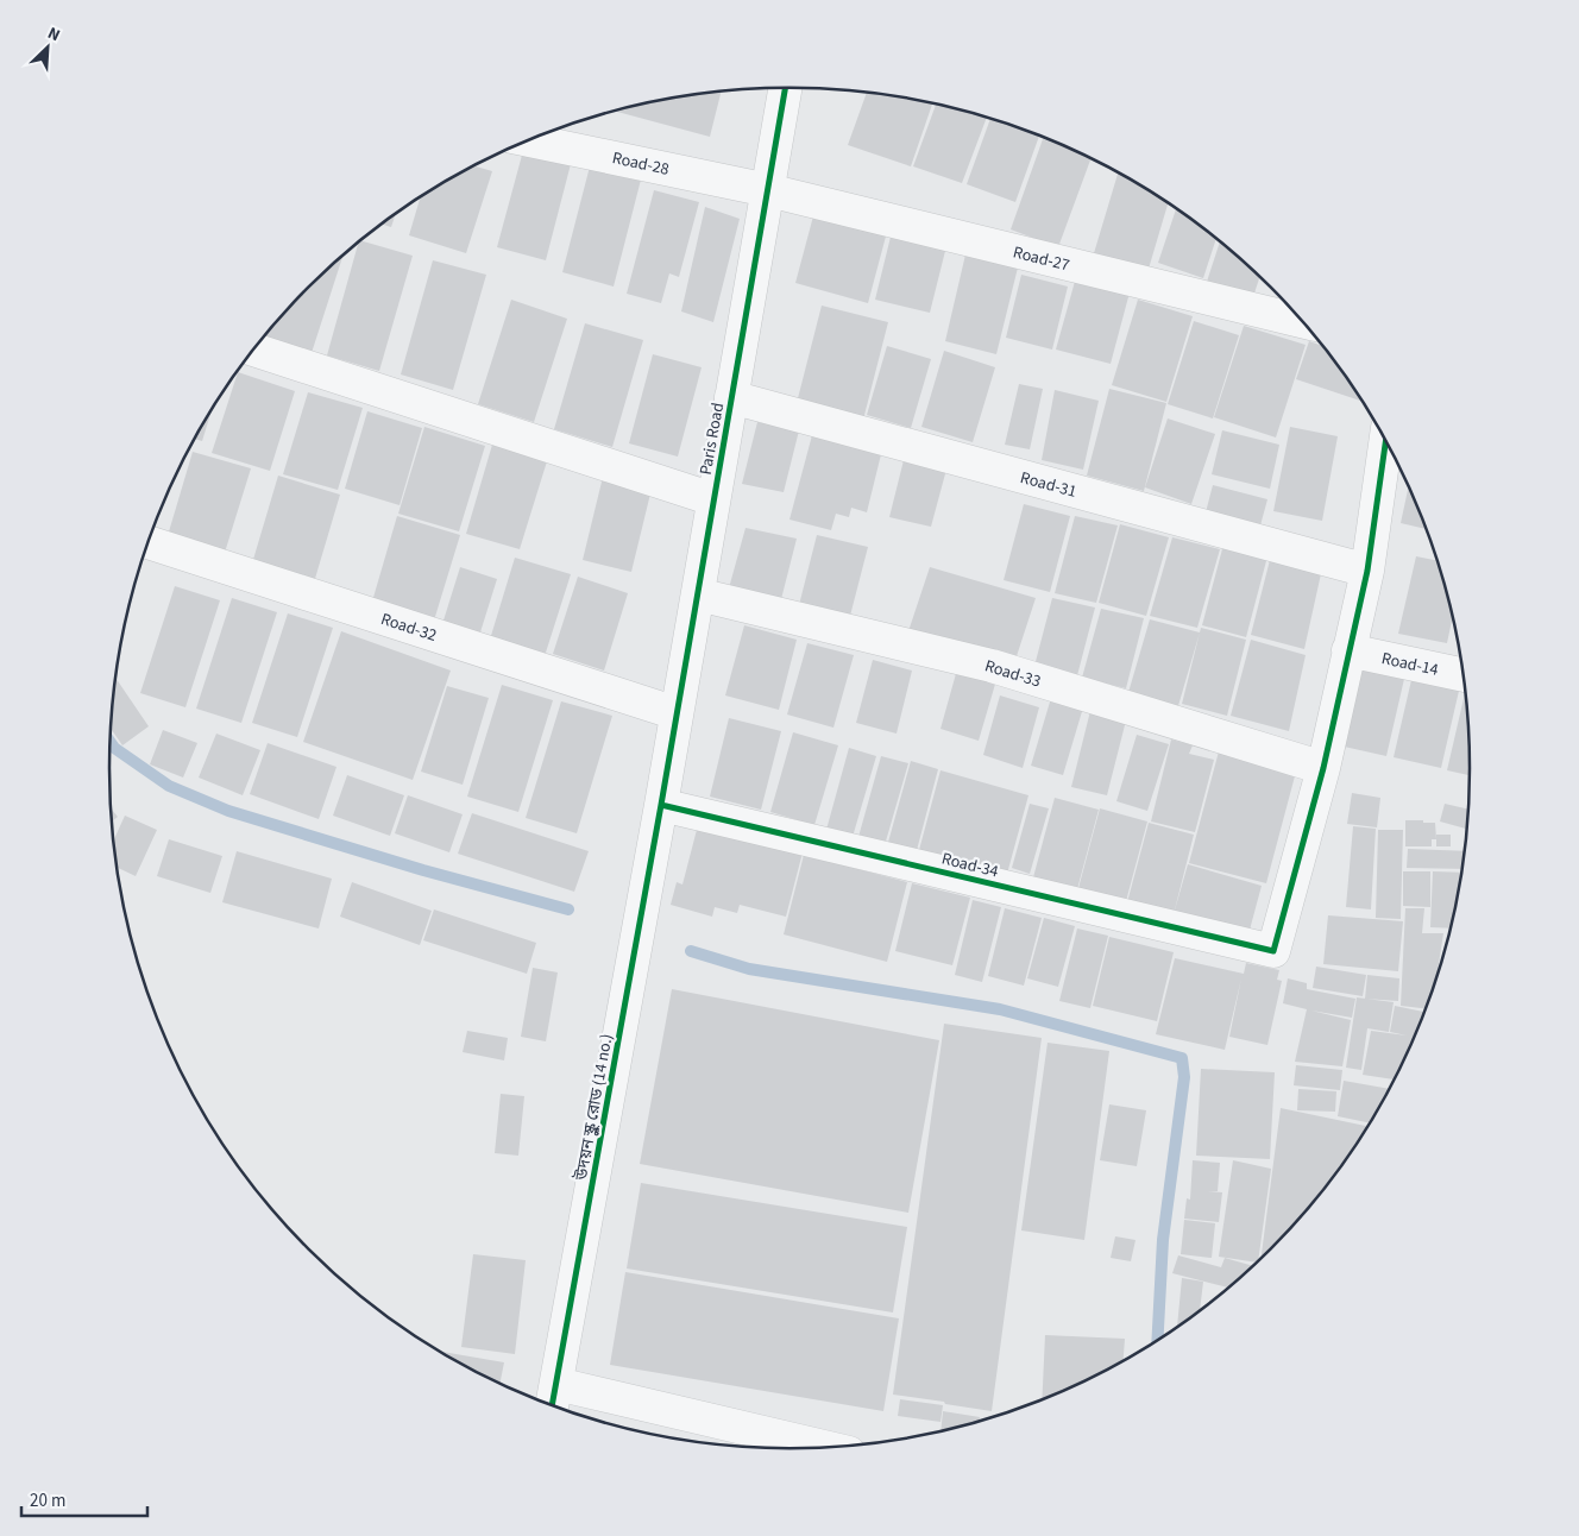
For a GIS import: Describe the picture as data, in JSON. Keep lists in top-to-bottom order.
{
  "streets": {
    "street": [
      "Road-28",
      "Road-27",
      "Paris Road",
      "Road-31",
      "Road-32",
      "Road-14",
      "Road-33",
      "Road-34",
      "উদয়ন স্কুল রোড (14 no.)"
    ]
  },
  "crossings": [
    ["Road-28", "Road-27"],
    ["Road-28", "Paris Road"],
    ["Road-27", "Paris Road"],
    ["Paris Road", "Road-31"],
    ["Paris Road", "Road-32"],
    ["Paris Road", "Road-33"],
    ["Paris Road", "Road-34"],
    ["Paris Road", "উদয়ন স্কুল রোড (14 no.)"],
    ["Road-33", "Road-34"],
    ["Road-34", "উদয়ন স্কুল রোড (14 no.)"]
  ],
  "scale_bar": "20 m",
  "north": "top right"
}
